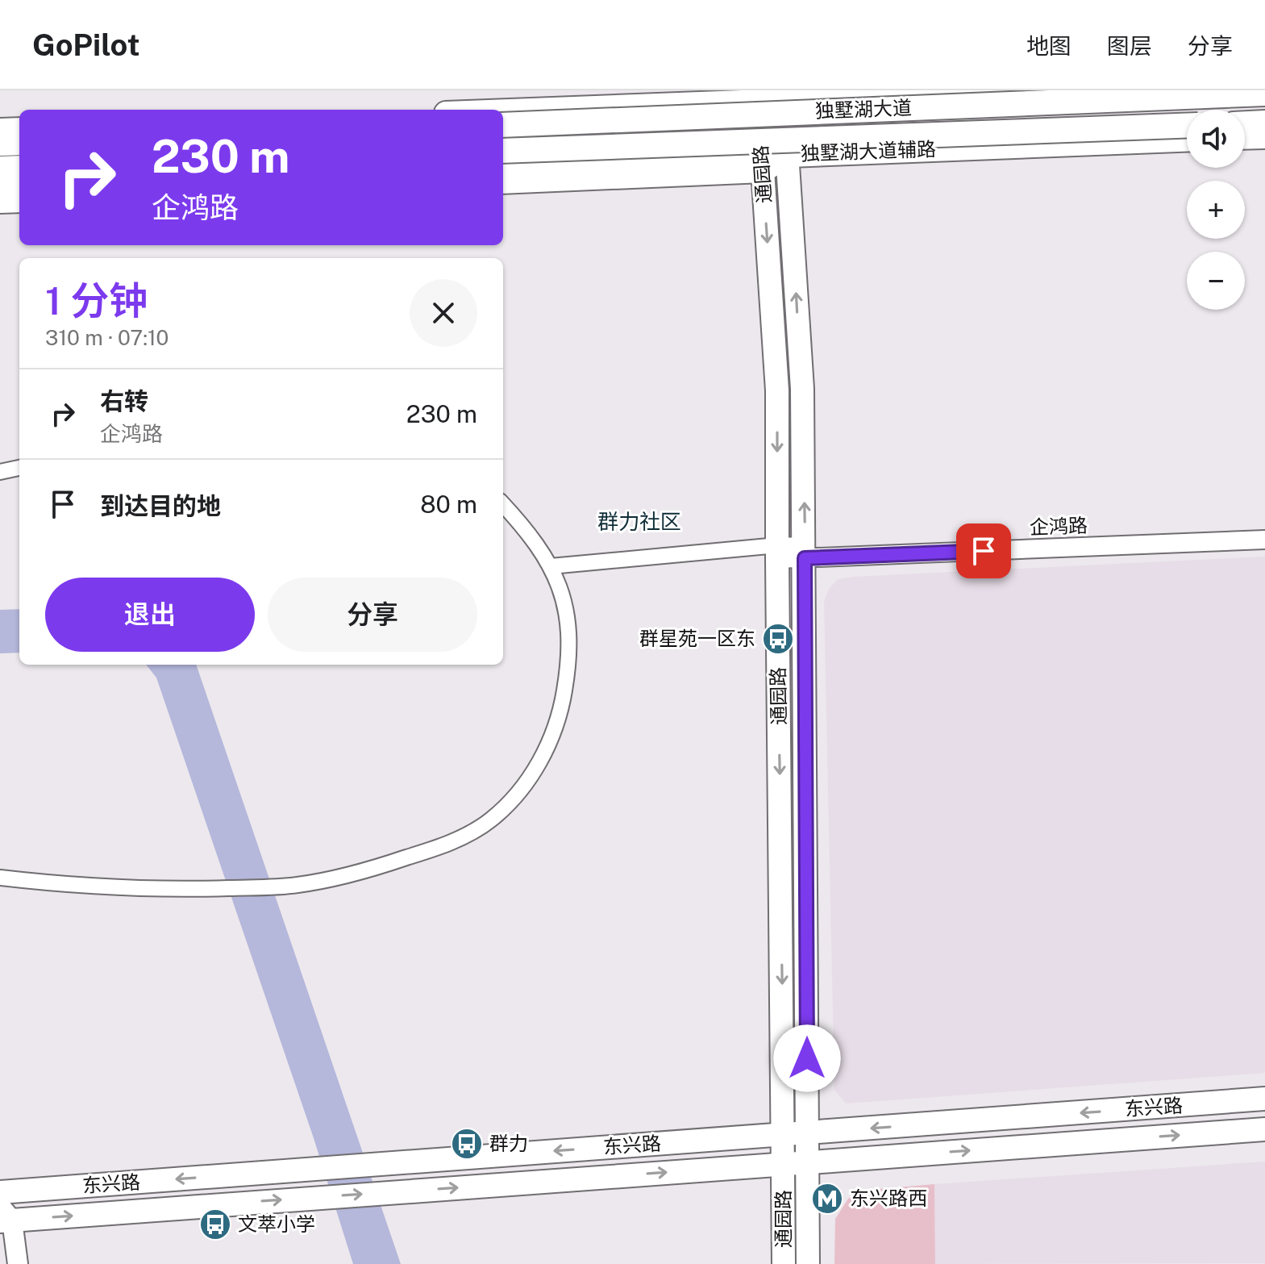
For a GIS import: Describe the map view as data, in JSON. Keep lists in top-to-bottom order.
{
  "streets": {
    "highway": ["独墅湖大道"],
    "main road": ["独墅湖大道辅路", "通园路", "东兴路"],
    "street": ["企鸿路"]
  },
  "crossings": [
    ["独墅湖大道辅路", "通园路"],
    ["通园路", "企鸿路"],
    ["通园路", "东兴路"]
  ],
  "districts": ["群力社区"],
  "places": {
    "bus stop": ["群星苑一区东", "群力", "文萃小学"],
    "metro station": ["东兴路西"]
  },
  "page": {
    "header": "GoPilot",
    "nav": ["地图", "图层", "分享"],
    "map_buttons": ["+", "−"],
    "turn": ["230 m", "企鸿路"],
    "heading": ["1 分钟", "310 m · 07:10"],
    "list": [
      {
        "name": "右转",
        "note": "企鸿路",
        "value": "230 m"
      },
      {
        "name": "到达目的地",
        "value": "80 m"
      }
    ],
    "buttons": ["退出", "分享"]
  }
}
